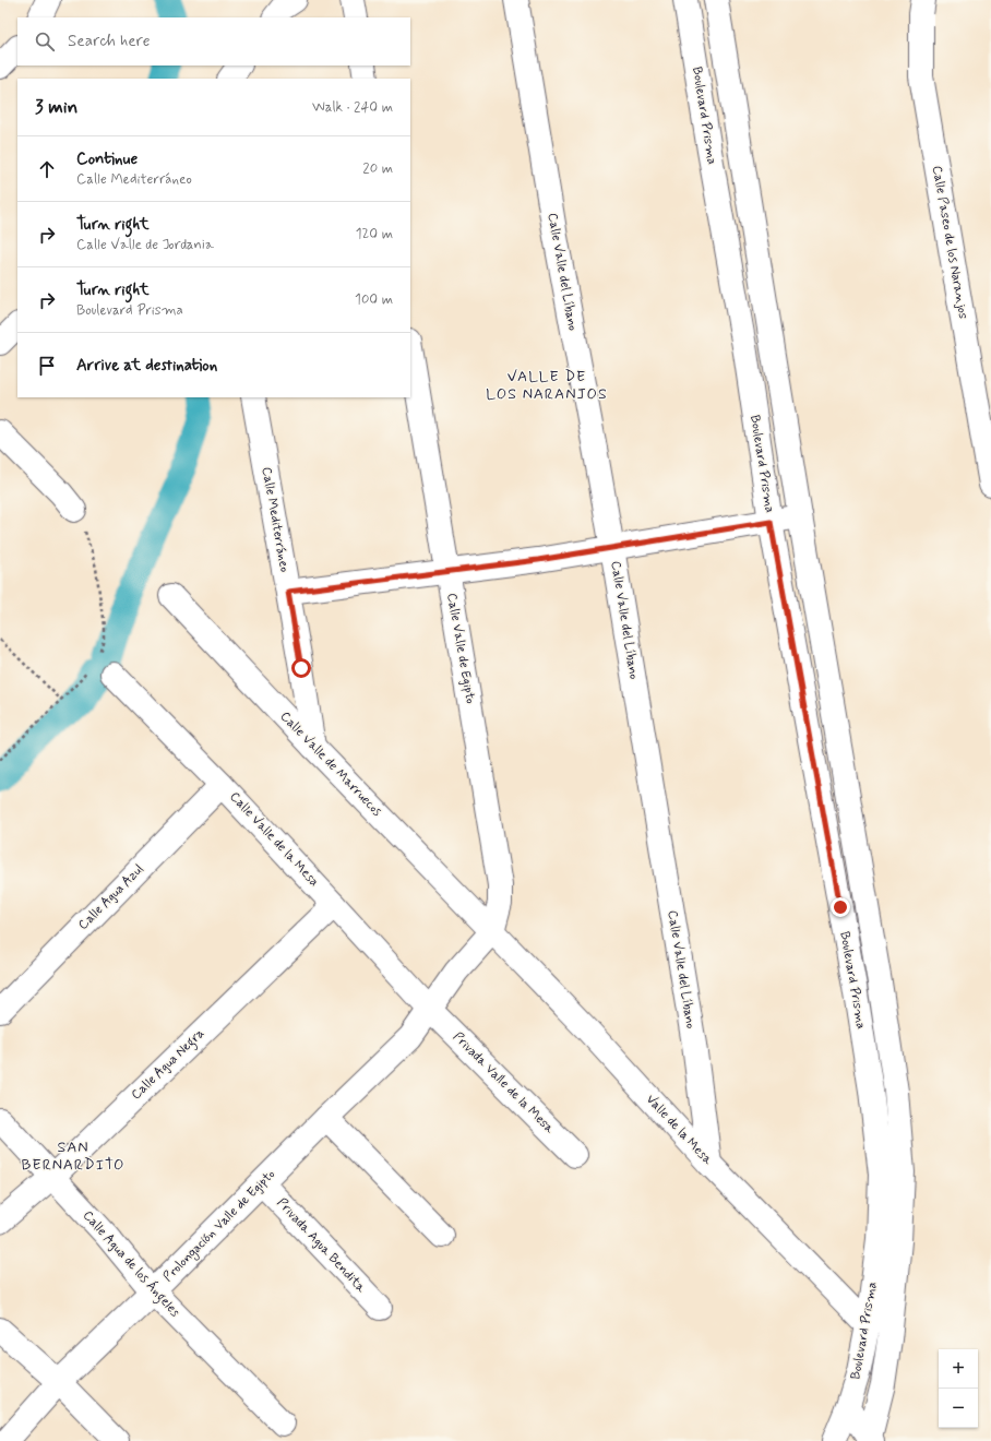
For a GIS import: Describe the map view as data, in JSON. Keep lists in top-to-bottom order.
{
  "streets": {
    "street": [
      "Boulevard Prisma",
      "Calle Paseo de los Naranjos",
      "Calle Valle del Líbano",
      "Calle Mediterráneo",
      "Calle Valle de Egipto",
      "Calle Valle de Marruecos",
      "Calle Valle de la Mesa",
      "Calle Agua Azul",
      "Calle Agua Negra",
      "Privada Valle de la Mesa",
      "Valle de la Mesa",
      "Prolongación Valle de Egipto",
      "Privada Agua Bendita",
      "Calle Agua de los Ángeles"
    ]
  },
  "crossings": [
    ["Boulevard Prisma", "Valle de la Mesa"],
    ["Calle Valle del Líbano", "Valle de la Mesa"],
    ["Calle Mediterráneo", "Calle Valle de Marruecos"],
    ["Calle Valle de Egipto", "Calle Valle de Marruecos"],
    ["Calle Valle de Egipto", "Valle de la Mesa"],
    ["Calle Valle de Egipto", "Prolongación Valle de Egipto"],
    ["Calle Valle de Marruecos", "Valle de la Mesa"],
    ["Calle Valle de Marruecos", "Prolongación Valle de Egipto"],
    ["Calle Valle de la Mesa", "Calle Agua Azul"],
    ["Calle Valle de la Mesa", "Calle Agua Negra"],
    ["Calle Valle de la Mesa", "Privada Valle de la Mesa"],
    ["Calle Valle de la Mesa", "Prolongación Valle de Egipto"],
    ["Calle Agua Negra", "Calle Agua de los Ángeles"],
    ["Privada Valle de la Mesa", "Prolongación Valle de Egipto"],
    ["Valle de la Mesa", "Prolongación Valle de Egipto"],
    ["Prolongación Valle de Egipto", "Privada Agua Bendita"],
    ["Prolongación Valle de Egipto", "Calle Agua de los Ángeles"]
  ],
  "districts": ["VALLE DE LOS NARANJOS", "SAN BERNARDITO"],
  "page": {
    "search": "Search here",
    "heading": ["3 min", "Walk · 240 m"],
    "list": [
      ["Continue", "Calle Mediterráneo", "20 m"],
      ["Turn right", "Calle Valle de Jordania", "120 m"],
      ["Turn right", "Boulevard Prisma", "100 m"],
      "Arrive at destination"
    ],
    "map_buttons": ["+", "−"]
  }
}
